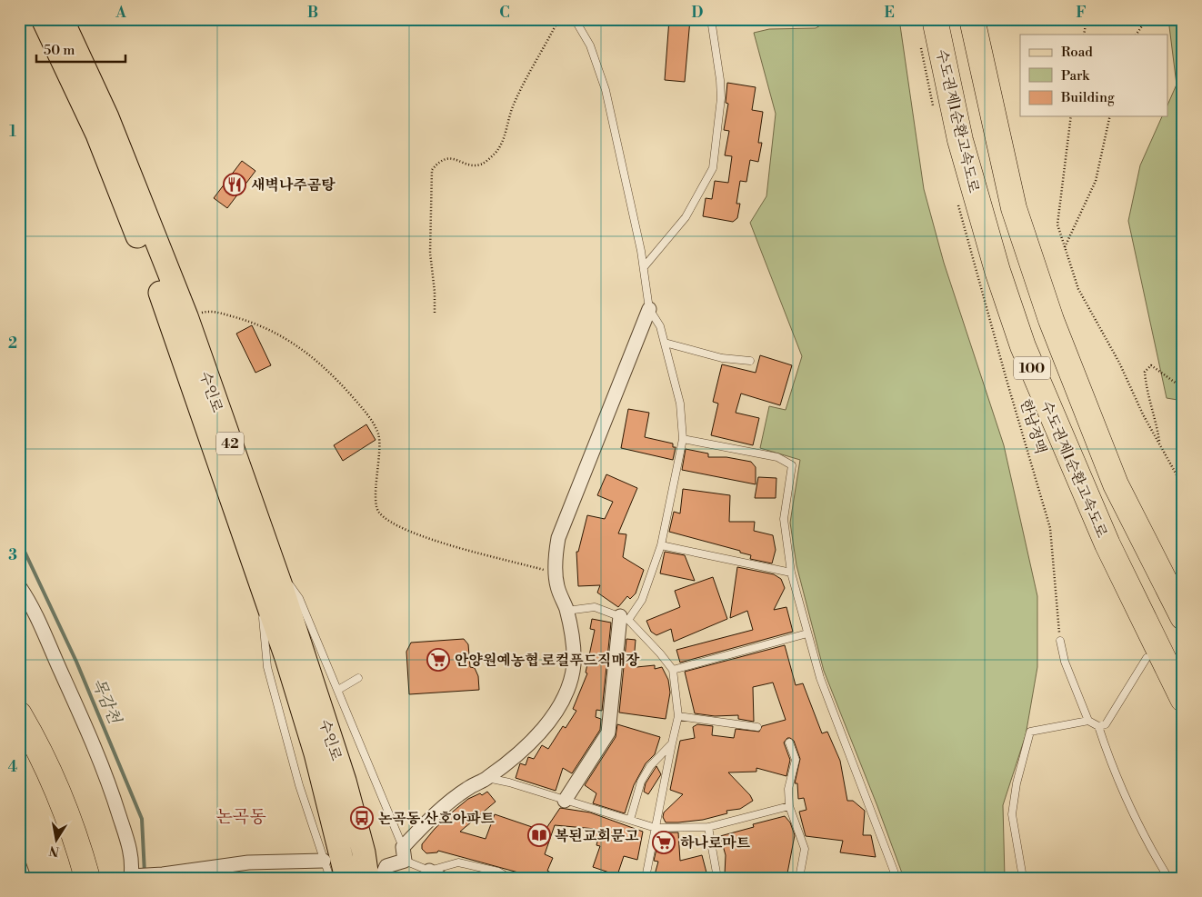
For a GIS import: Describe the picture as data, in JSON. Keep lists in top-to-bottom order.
{
  "streets": {
    "highway": ["수도권제1순환고속도로", "100"],
    "main road": ["수인로", "42"],
    "path": ["한남정맥"]
  },
  "districts": ["논곡동"],
  "water": ["목감천"],
  "places": {
    "restaurant": ["새벽나주곰탕"],
    "supermarket": ["안양원예농협 로컬푸드직매장", "하나로마트"],
    "bus stop": ["논곡동.산호아파트"],
    "library": ["복된교회문고"]
  },
  "legend": ["Road", "Park", "Building"],
  "scale_bar": "50 m",
  "north": "bottom",
  "grid": {
    "columns": [
      "A",
      "B",
      "C",
      "D",
      "E",
      "F"
    ],
    "rows": [
      "1",
      "2",
      "3",
      "4"
    ]
  }
}
